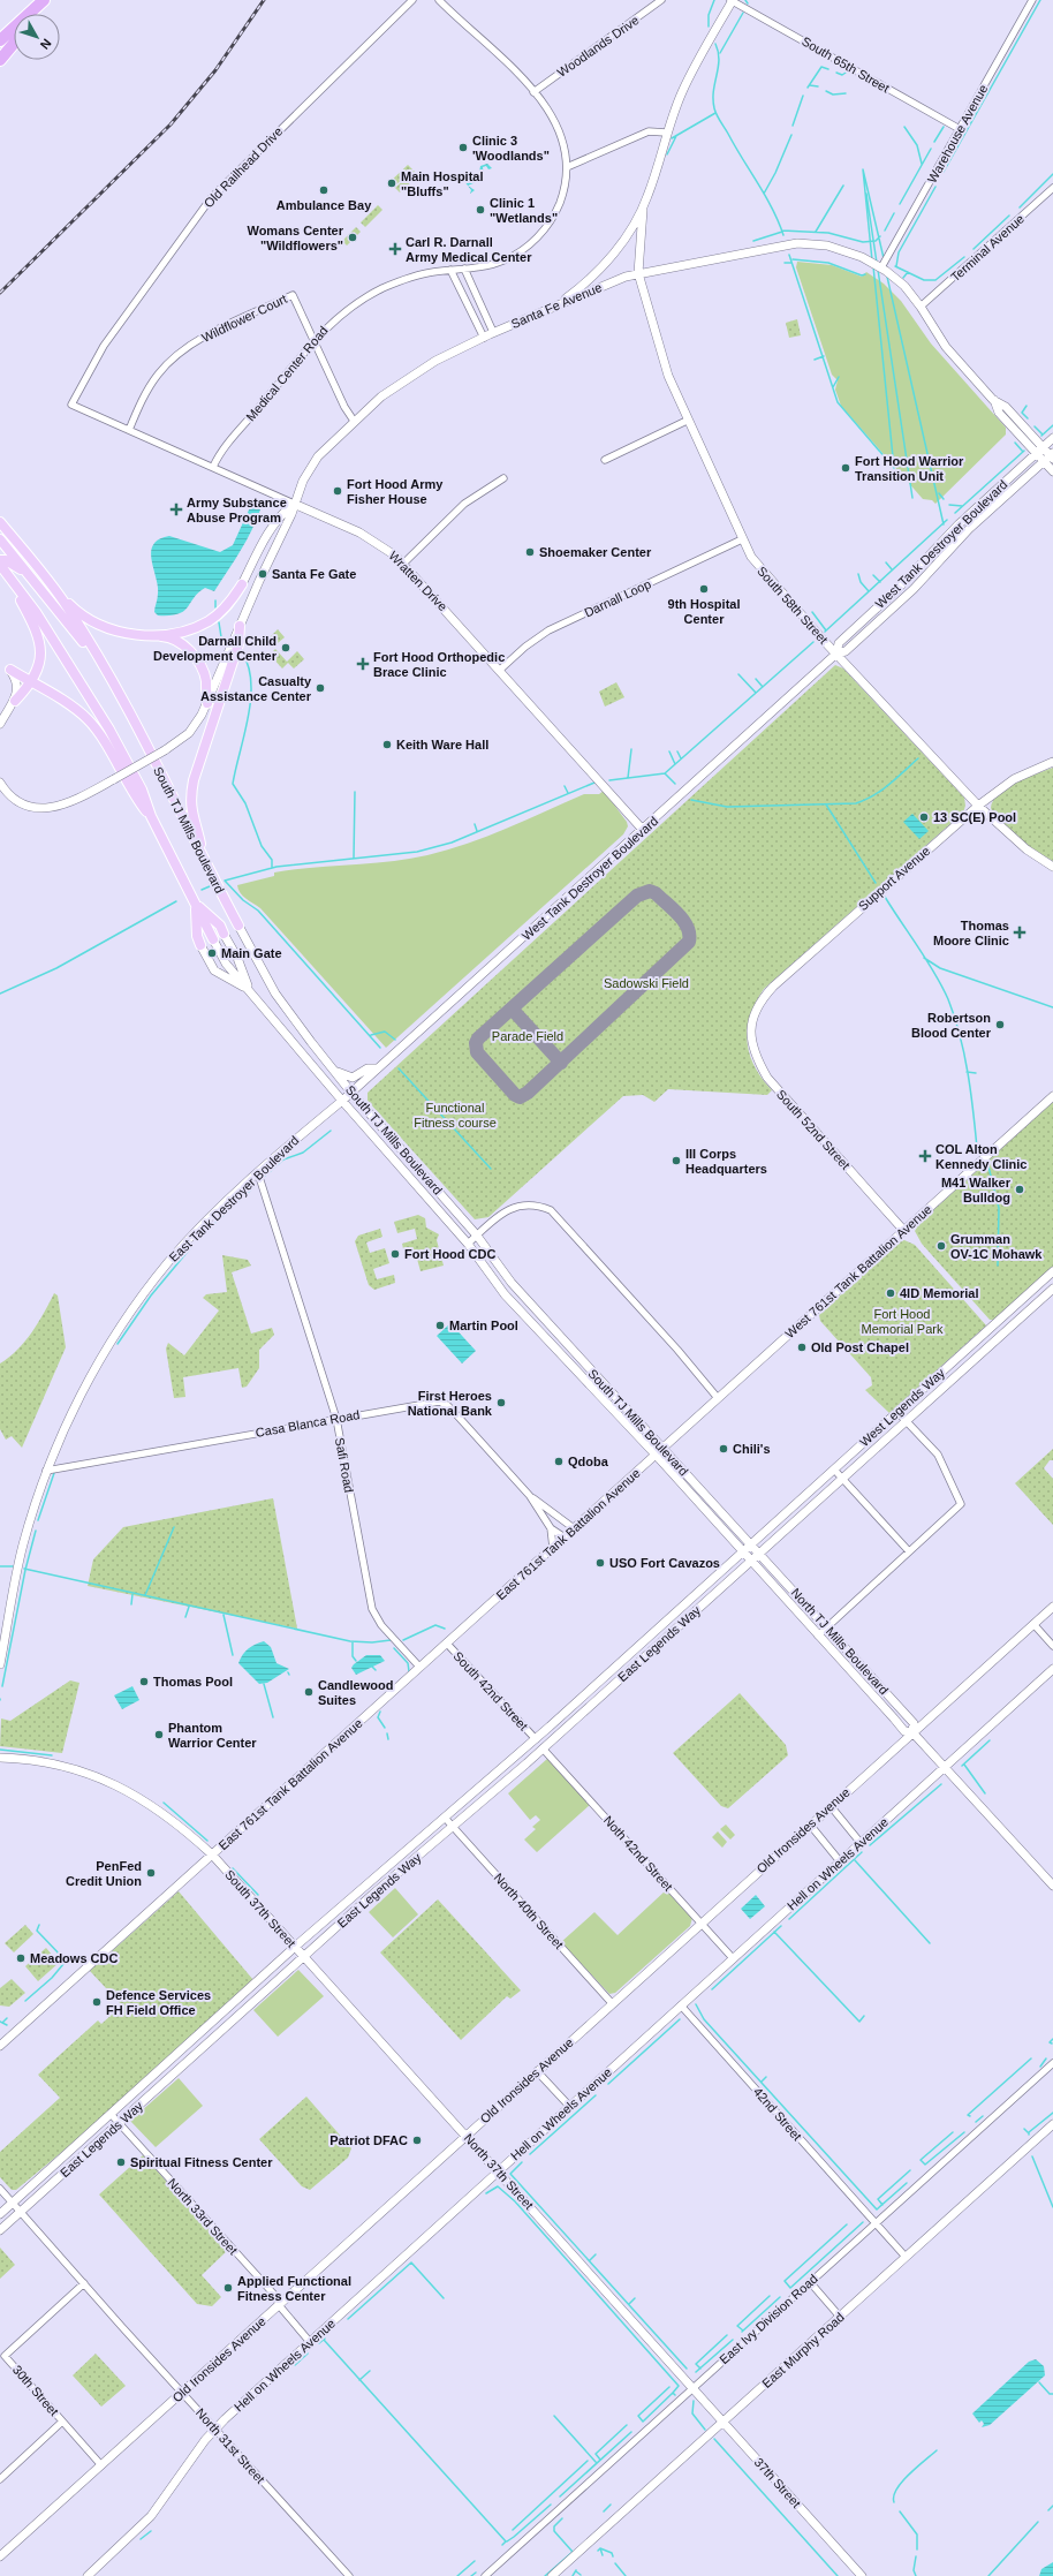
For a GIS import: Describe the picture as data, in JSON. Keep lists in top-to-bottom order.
{
  "streets": {
    "main road": ["South TJ Mills Boulevard"],
    "street": [
      "Woodlands Drive",
      "South 65th Street",
      "Warehouse Avenue",
      "Old Railhead Drive",
      "Terminal Avenue",
      "Santa Fe Avenue",
      "Wildflower Court",
      "Medical Center Road",
      "West Tank Destroyer Boulevard",
      "Wratten Drive",
      "Darnall Loop",
      "South 58th Street",
      "Support Avenue",
      "South 52nd Street",
      "East Tank Destroyer Boulevard",
      "West 761st Tank Battalion Avenue",
      "West Legends Way",
      "Casa Blanca Road",
      "Safi Road",
      "East 761st Tank Battalion Avenue",
      "North TJ Mills Boulevard",
      "East Legends Way",
      "South 42nd Street",
      "Old Ironsides Avenue",
      "Noth 42nd Street",
      "Hell on Wheels Avenue",
      "South 37th Street",
      "North 40th Street",
      "42nd Street",
      "North 37th Street",
      "North 33rd Street",
      "East Ivy Division Road",
      "East Murphy Road",
      "30th Street",
      "North 31st Street",
      "37th Street"
    ]
  },
  "crossings": [
    ["Woodlands Drive", "Medical Center Road"],
    ["South 65th Street", "Warehouse Avenue"],
    ["Warehouse Avenue", "Santa Fe Avenue"],
    ["Old Railhead Drive", "Wratten Drive"],
    ["Terminal Avenue", "Santa Fe Avenue"],
    ["Santa Fe Avenue", "Wildflower Court"],
    ["Santa Fe Avenue", "Wratten Drive"],
    ["Santa Fe Avenue", "South 58th Street"],
    ["Wildflower Court", "Medical Center Road"],
    ["Wildflower Court", "Wratten Drive"],
    ["Medical Center Road", "Wratten Drive"],
    ["West Tank Destroyer Boulevard", "Wratten Drive"],
    ["West Tank Destroyer Boulevard", "South 58th Street"],
    ["West Tank Destroyer Boulevard", "South TJ Mills Boulevard"],
    ["West Tank Destroyer Boulevard", "East Tank Destroyer Boulevard"],
    ["Wratten Drive", "Darnall Loop"],
    ["Darnall Loop", "South 58th Street"],
    ["South 58th Street", "Support Avenue"],
    ["South TJ Mills Boulevard", "East Tank Destroyer Boulevard"],
    ["South TJ Mills Boulevard", "West 761st Tank Battalion Avenue"],
    ["South TJ Mills Boulevard", "West Legends Way"],
    ["South TJ Mills Boulevard", "East 761st Tank Battalion Avenue"],
    ["South TJ Mills Boulevard", "North TJ Mills Boulevard"],
    ["South TJ Mills Boulevard", "East Legends Way"],
    ["Support Avenue", "South 52nd Street"],
    ["South 52nd Street", "West 761st Tank Battalion Avenue"],
    ["East Tank Destroyer Boulevard", "Casa Blanca Road"],
    ["East Tank Destroyer Boulevard", "Safi Road"],
    ["West 761st Tank Battalion Avenue", "East 761st Tank Battalion Avenue"],
    ["West Legends Way", "North TJ Mills Boulevard"],
    ["West Legends Way", "East Legends Way"],
    ["Casa Blanca Road", "Safi Road"],
    ["Casa Blanca Road", "East 761st Tank Battalion Avenue"],
    ["Safi Road", "East 761st Tank Battalion Avenue"],
    ["East 761st Tank Battalion Avenue", "South 42nd Street"],
    ["East 761st Tank Battalion Avenue", "South 37th Street"],
    ["North TJ Mills Boulevard", "East Legends Way"],
    ["North TJ Mills Boulevard", "Old Ironsides Avenue"],
    ["North TJ Mills Boulevard", "Hell on Wheels Avenue"],
    ["East Legends Way", "South 42nd Street"],
    ["East Legends Way", "Noth 42nd Street"],
    ["East Legends Way", "South 37th Street"],
    ["East Legends Way", "North 40th Street"],
    ["East Legends Way", "North 37th Street"],
    ["East Legends Way", "North 33rd Street"],
    ["East Legends Way", "North 31st Street"],
    ["Old Ironsides Avenue", "Noth 42nd Street"],
    ["Old Ironsides Avenue", "North 40th Street"],
    ["Old Ironsides Avenue", "North 37th Street"],
    ["Old Ironsides Avenue", "North 33rd Street"],
    ["Old Ironsides Avenue", "30th Street"],
    ["Old Ironsides Avenue", "North 31st Street"],
    ["Noth 42nd Street", "Hell on Wheels Avenue"],
    ["Hell on Wheels Avenue", "42nd Street"],
    ["Hell on Wheels Avenue", "North 37th Street"],
    ["Hell on Wheels Avenue", "North 33rd Street"],
    ["Hell on Wheels Avenue", "North 31st Street"],
    ["South 37th Street", "North 37th Street"],
    ["42nd Street", "East Ivy Division Road"],
    ["42nd Street", "East Murphy Road"],
    ["North 37th Street", "East Ivy Division Road"],
    ["North 37th Street", "37th Street"],
    ["East Ivy Division Road", "37th Street"],
    ["East Murphy Road", "37th Street"],
    ["30th Street", "North 31st Street"]
  ],
  "parks": [
    "Sadowski Field",
    "Parade Field",
    "Functional Fitness course",
    "Fort Hood Memorial Park"
  ],
  "places": {
    "other": [
      "Clinic 3 'Woodlands\"",
      "Main Hospital \"Bluffs\"",
      "Ambulance Bay",
      "Clinic 1 \"Wetlands\"",
      "Womans Center \"Wildflowers\"",
      "Fort Hood Warrior Transition Unit",
      "Fort Hood Army Fisher House",
      "Shoemaker Center",
      "Santa Fe Gate",
      "9th Hospital Center",
      "Darnall Child Development Center",
      "Casualty Assistance Center",
      "Keith Ware Hall",
      "13 SC(E) Pool",
      "Main Gate",
      "Robertson Blood Center",
      "III Corps Headquarters",
      "M41 Walker Bulldog",
      "Grumman OV-1C Mohawk",
      "Fort Hood CDC",
      "4ID Memorial",
      "Martin Pool",
      "Old Post Chapel",
      "First Heroes National Bank",
      "Chili's",
      "Qdoba",
      "USO Fort Cavazos",
      "Thomas Pool",
      "Candlewood Suites",
      "Phantom Warrior Center",
      "PenFed Credit Union",
      "Meadows CDC",
      "Defence Services FH Field Office",
      "Patriot DFAC",
      "Spiritual Fitness Center",
      "Applied Functional Fitness Center"
    ],
    "health": [
      "Carl R. Darnall Army Medical Center",
      "Army Substance Abuse Program",
      "Fort Hood Orthopedic Brace Clinic",
      "Thomas Moore Clinic",
      "COL Alton Kennedy Clinic"
    ]
  },
  "north": "bottom right"
}
